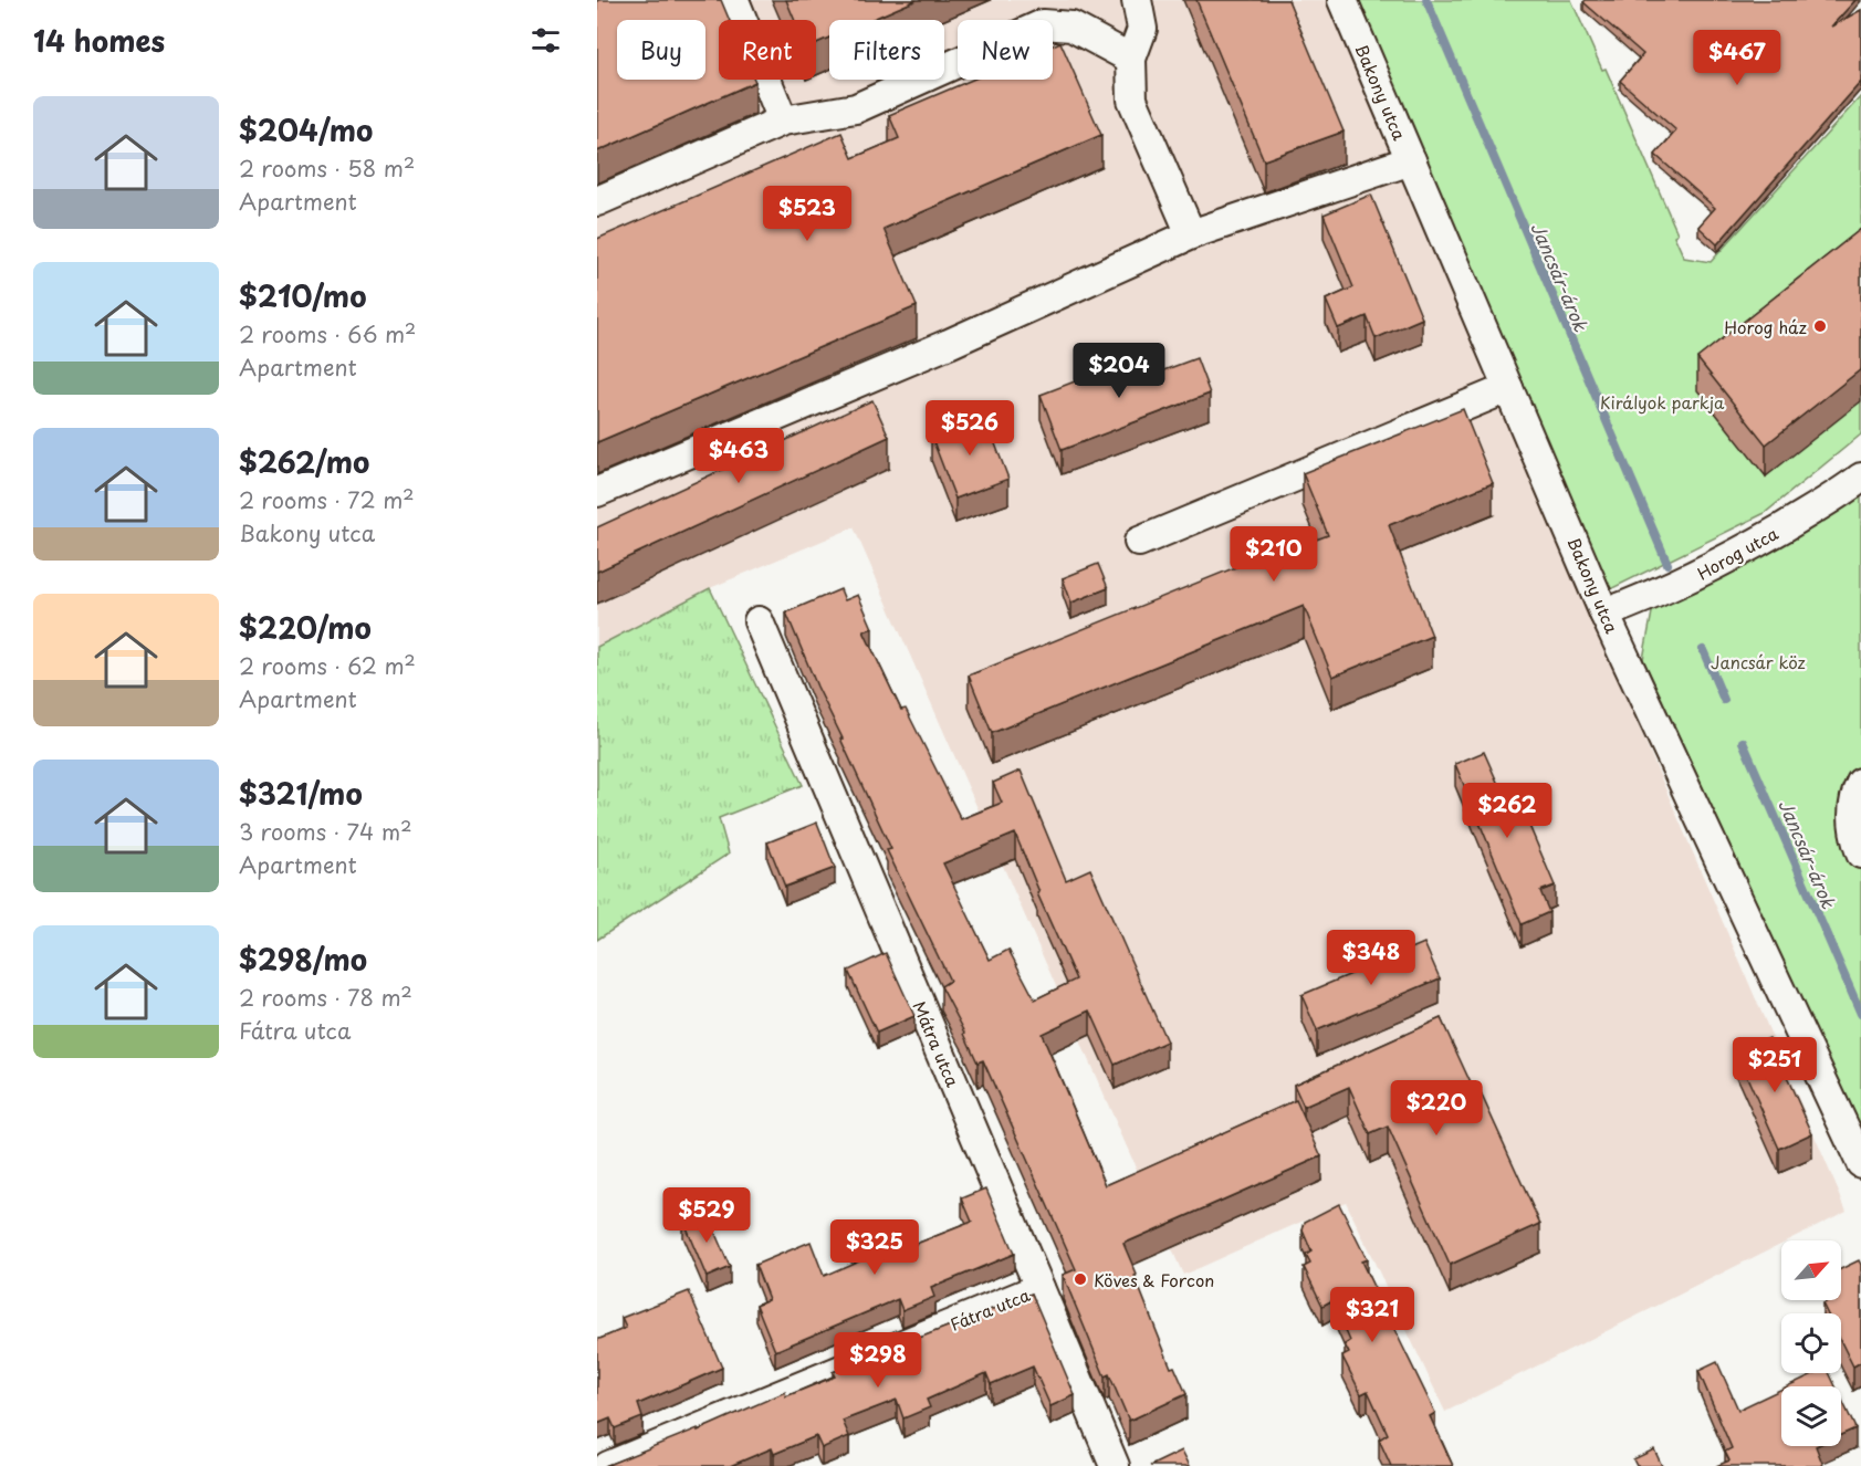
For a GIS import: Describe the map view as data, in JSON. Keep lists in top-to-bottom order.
{
  "streets": {
    "street": [
      "Bakony utca",
      "Horog utca",
      "Mátra utca",
      "Fátra utca"
    ]
  },
  "crossings": [
    ["Bakony utca", "Horog utca"],
    ["Mátra utca", "Fátra utca"]
  ],
  "water": ["Jancsár-árok"],
  "parks": ["Királyok parkja", "Jancsár köz"],
  "places": ["Horog ház", "Köves & Forcon"],
  "north": "top right",
  "page": {
    "heading": "14 homes",
    "chip": [
      "Buy",
      "Rent",
      "Filters",
      "New"
    ],
    "price": [
      "$467",
      "$523",
      "$204",
      "$526",
      "$463",
      "$210",
      "$262",
      "$348",
      "$251",
      "$220",
      "$529",
      "$325",
      "$321",
      "$298"
    ],
    "list": [
      {
        "name": "$204/mo",
        "note": "2 rooms · 58 m² · Apartment"
      },
      {
        "name": "$210/mo",
        "note": "2 rooms · 66 m² · Apartment"
      },
      {
        "name": "$262/mo",
        "note": "2 rooms · 72 m² · Bakony utca"
      },
      {
        "name": "$220/mo",
        "note": "2 rooms · 62 m² · Apartment"
      },
      {
        "name": "$321/mo",
        "note": "3 rooms · 74 m² · Apartment"
      },
      {
        "name": "$298/mo",
        "note": "2 rooms · 78 m² · Fátra utca"
      }
    ]
  }
}
